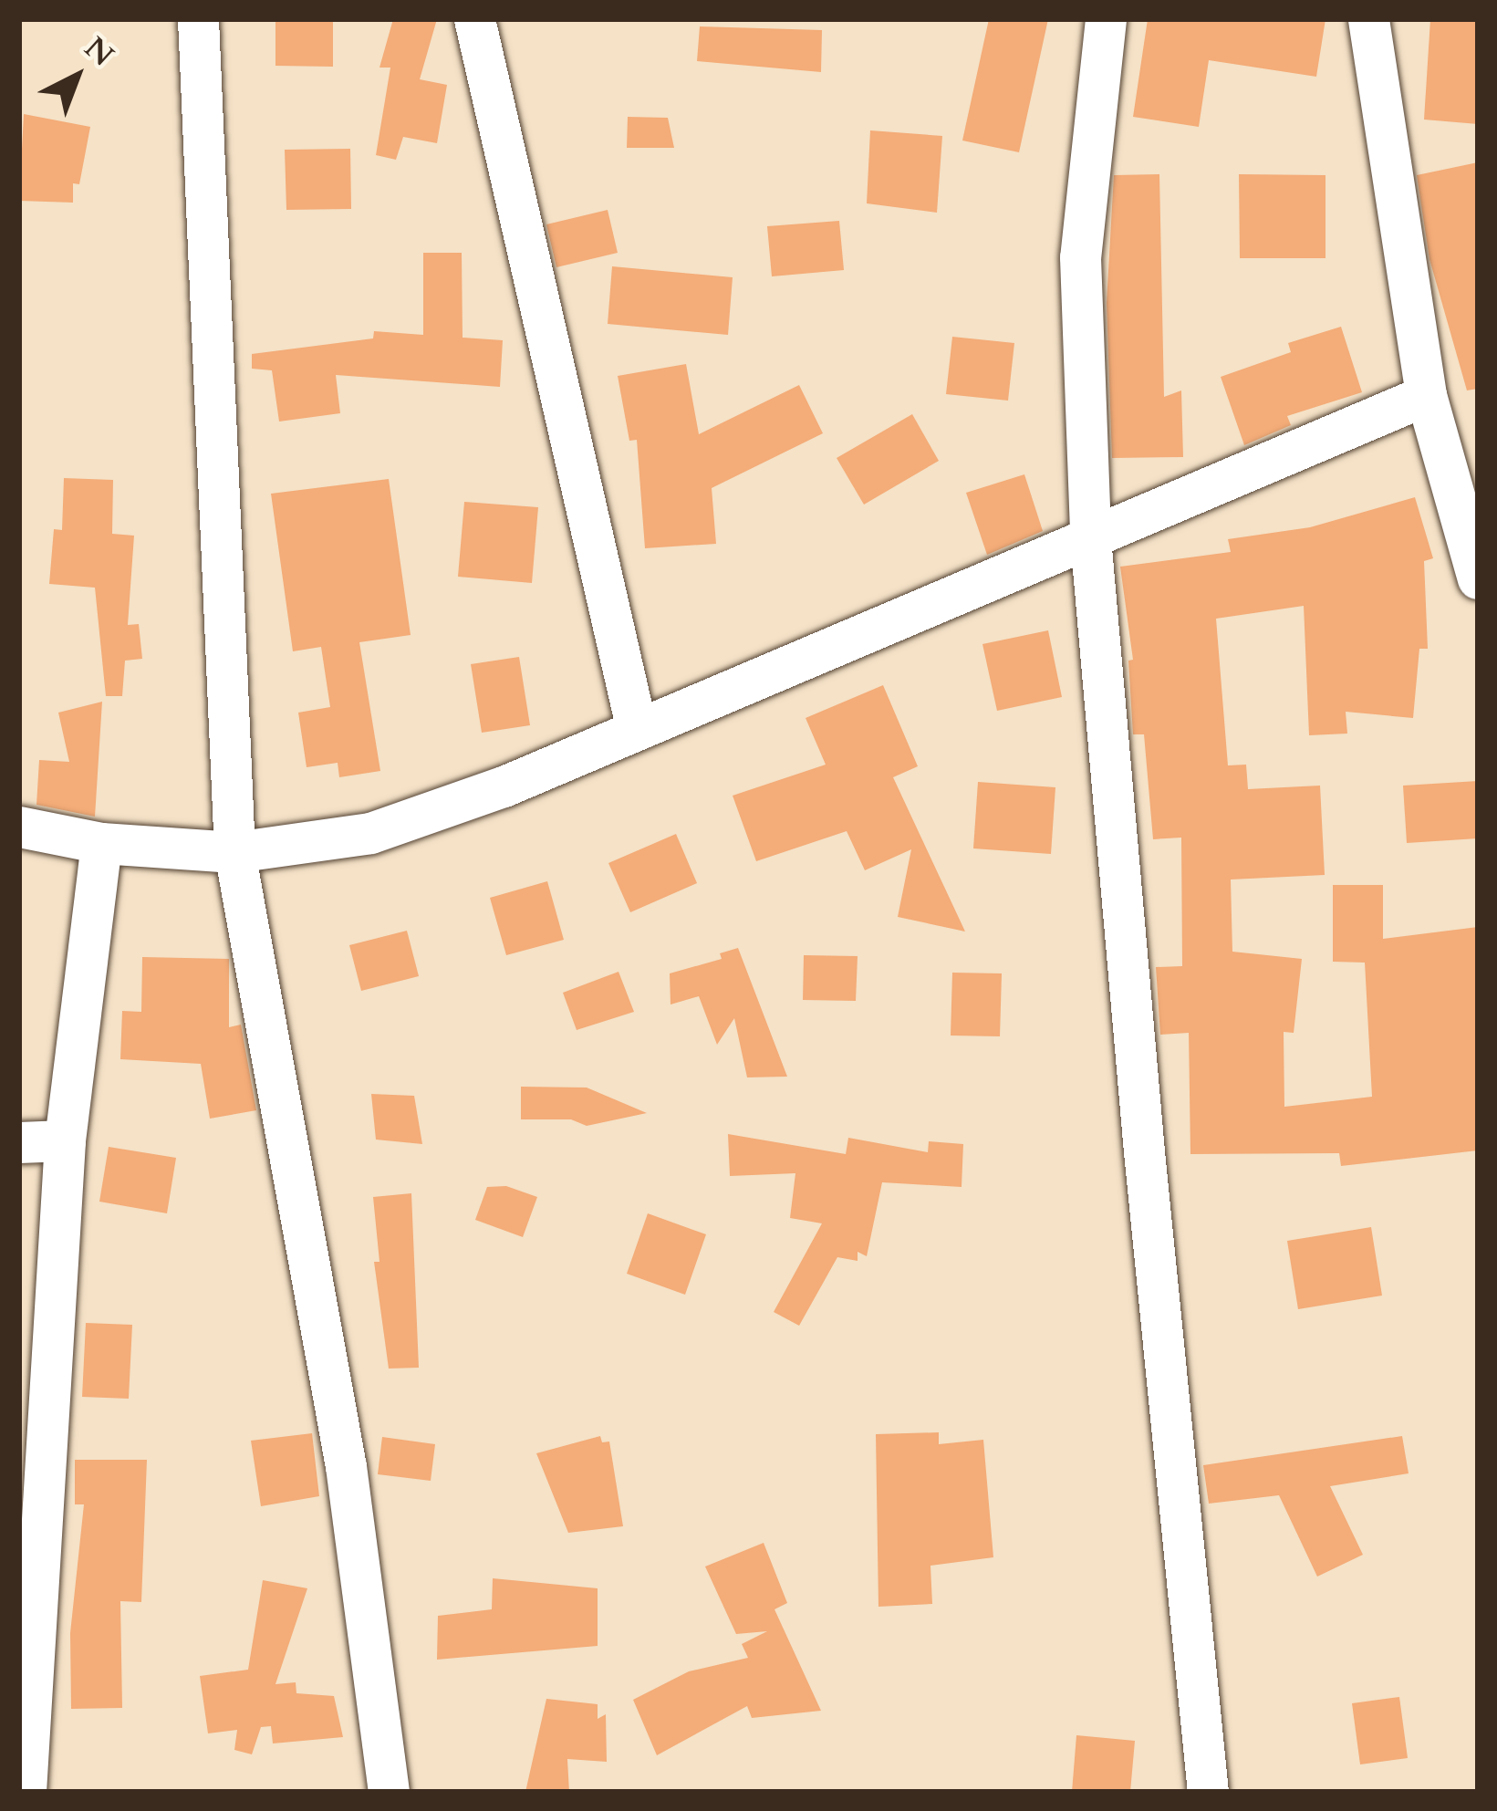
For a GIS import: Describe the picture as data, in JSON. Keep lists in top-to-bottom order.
{
  "north": "top right"
}
